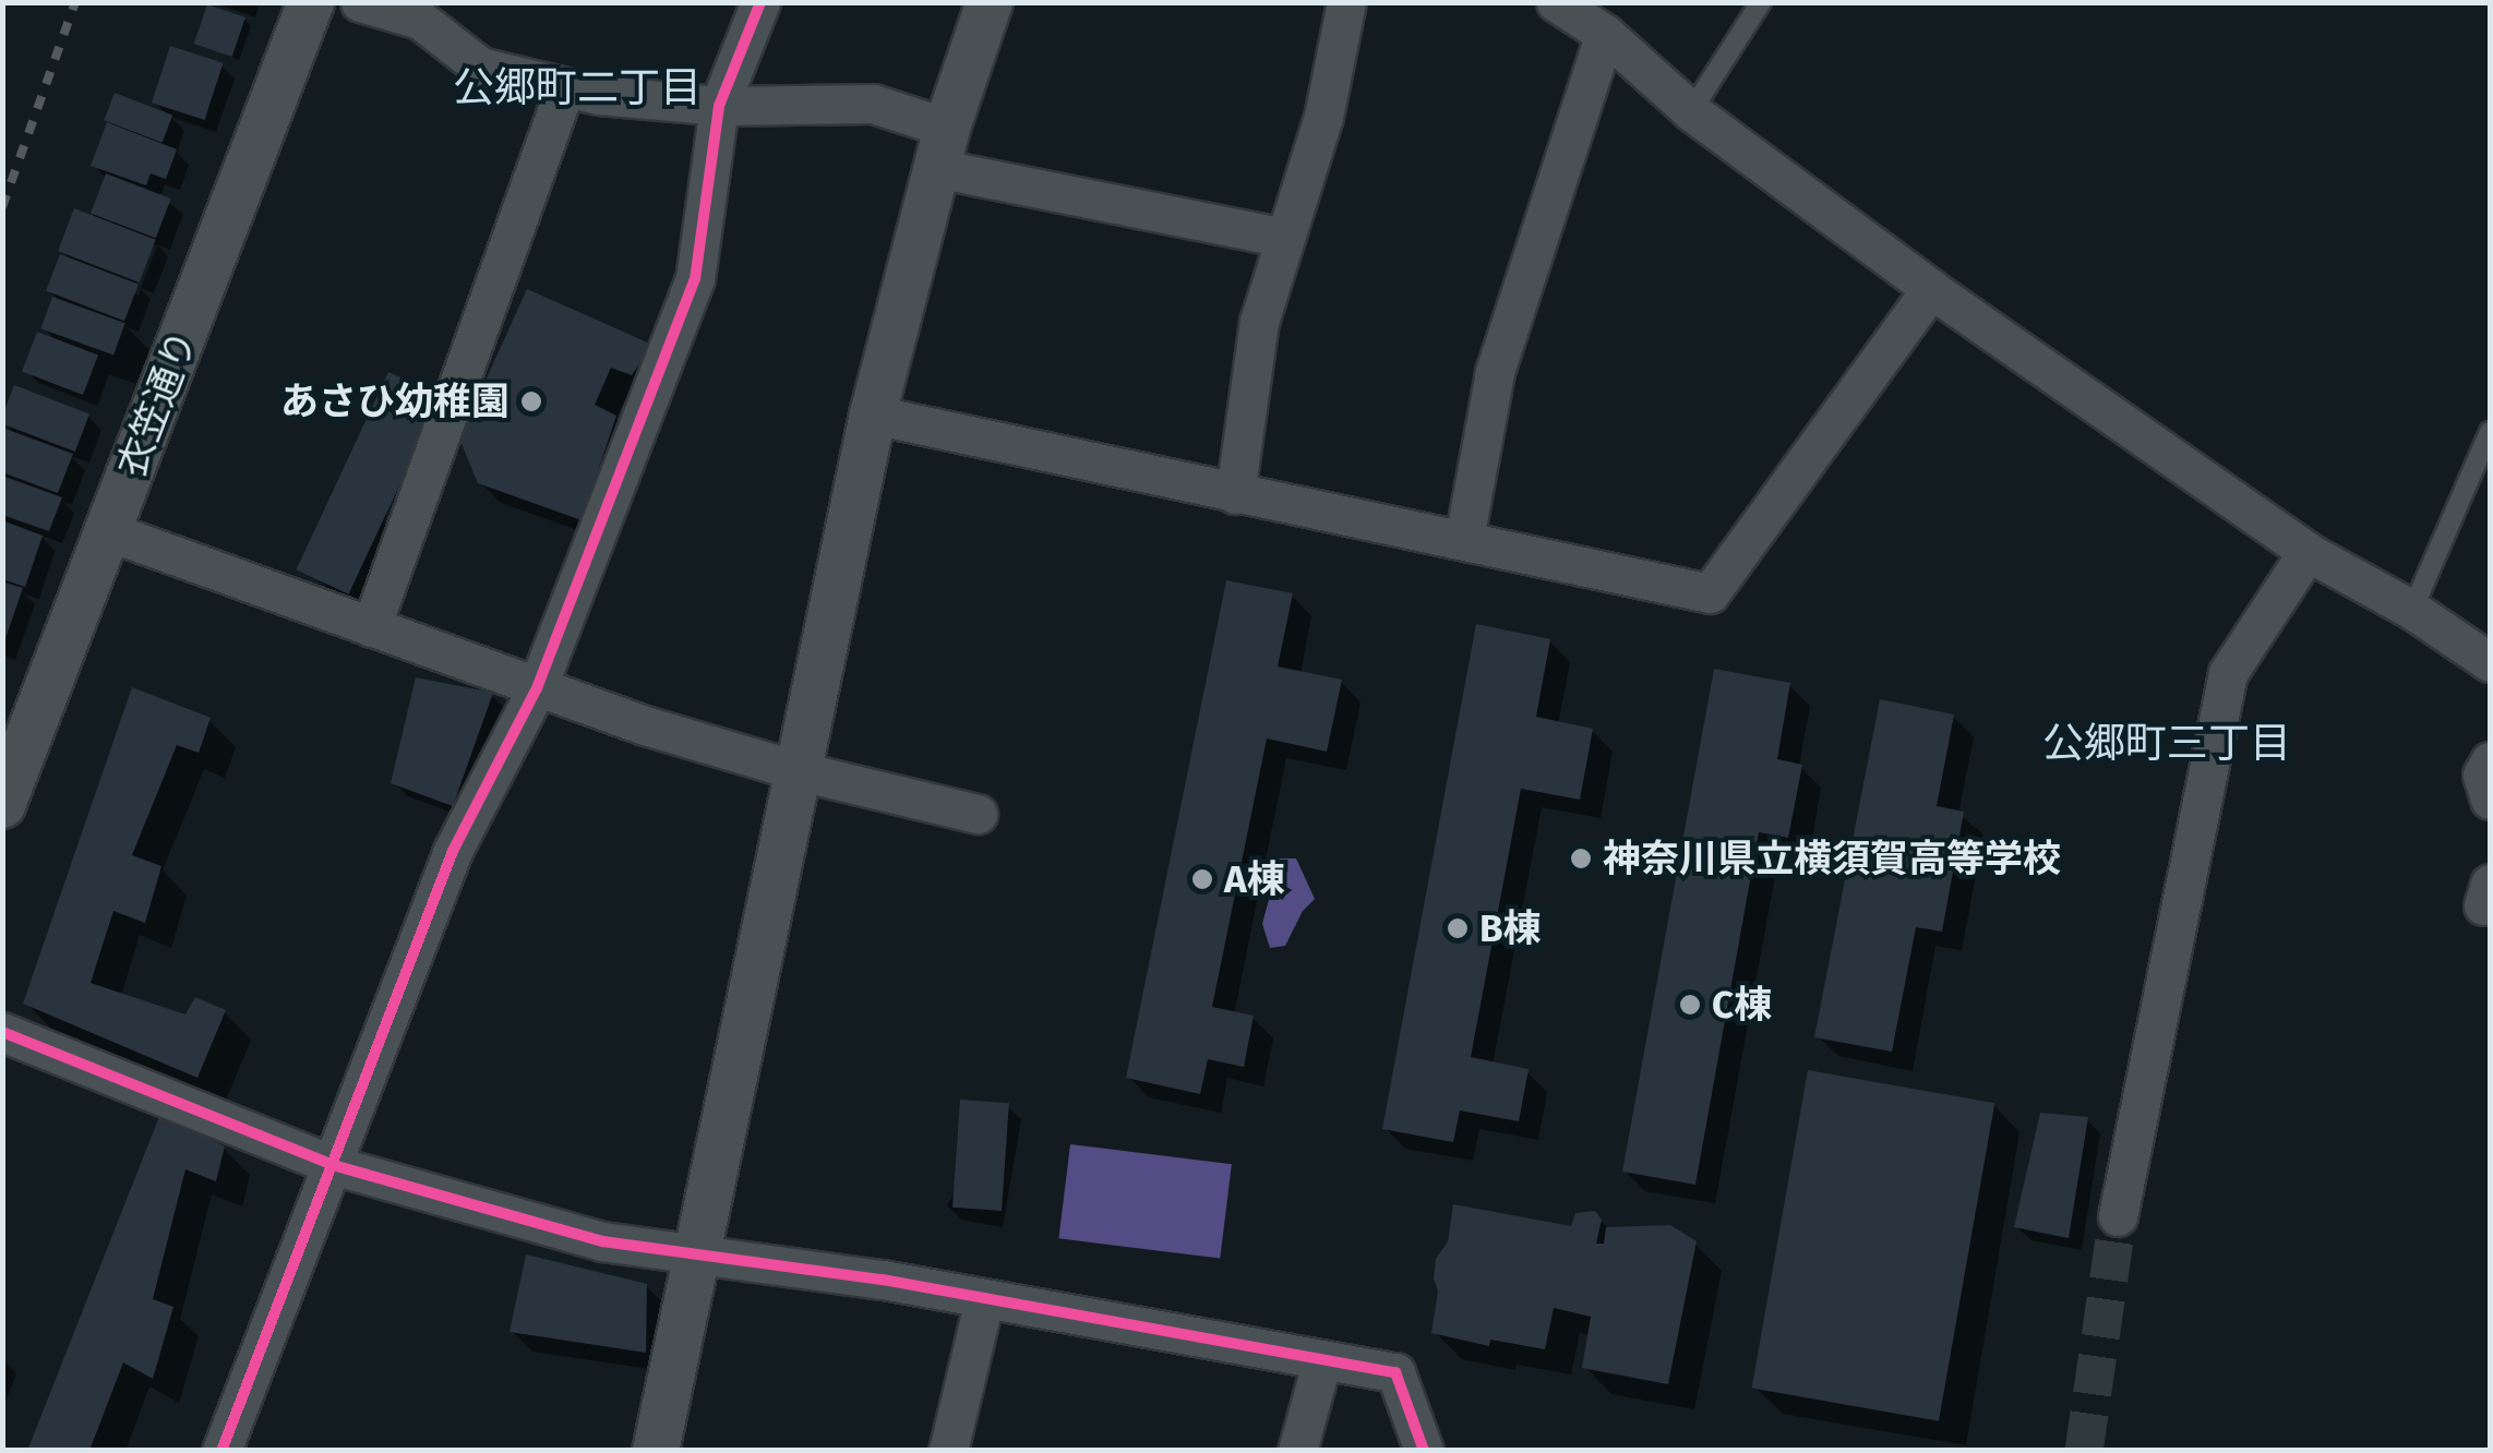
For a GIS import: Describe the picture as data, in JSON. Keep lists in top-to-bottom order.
{
  "streets": {
    "street": ["衣笠通り"]
  },
  "districts": ["公郷町二丁目", "公郷町三丁目"],
  "places": [
    "あさひ幼稚園",
    "神奈川県立横須賀高等学校",
    "A棟",
    "B棟",
    "C棟"
  ]
}
